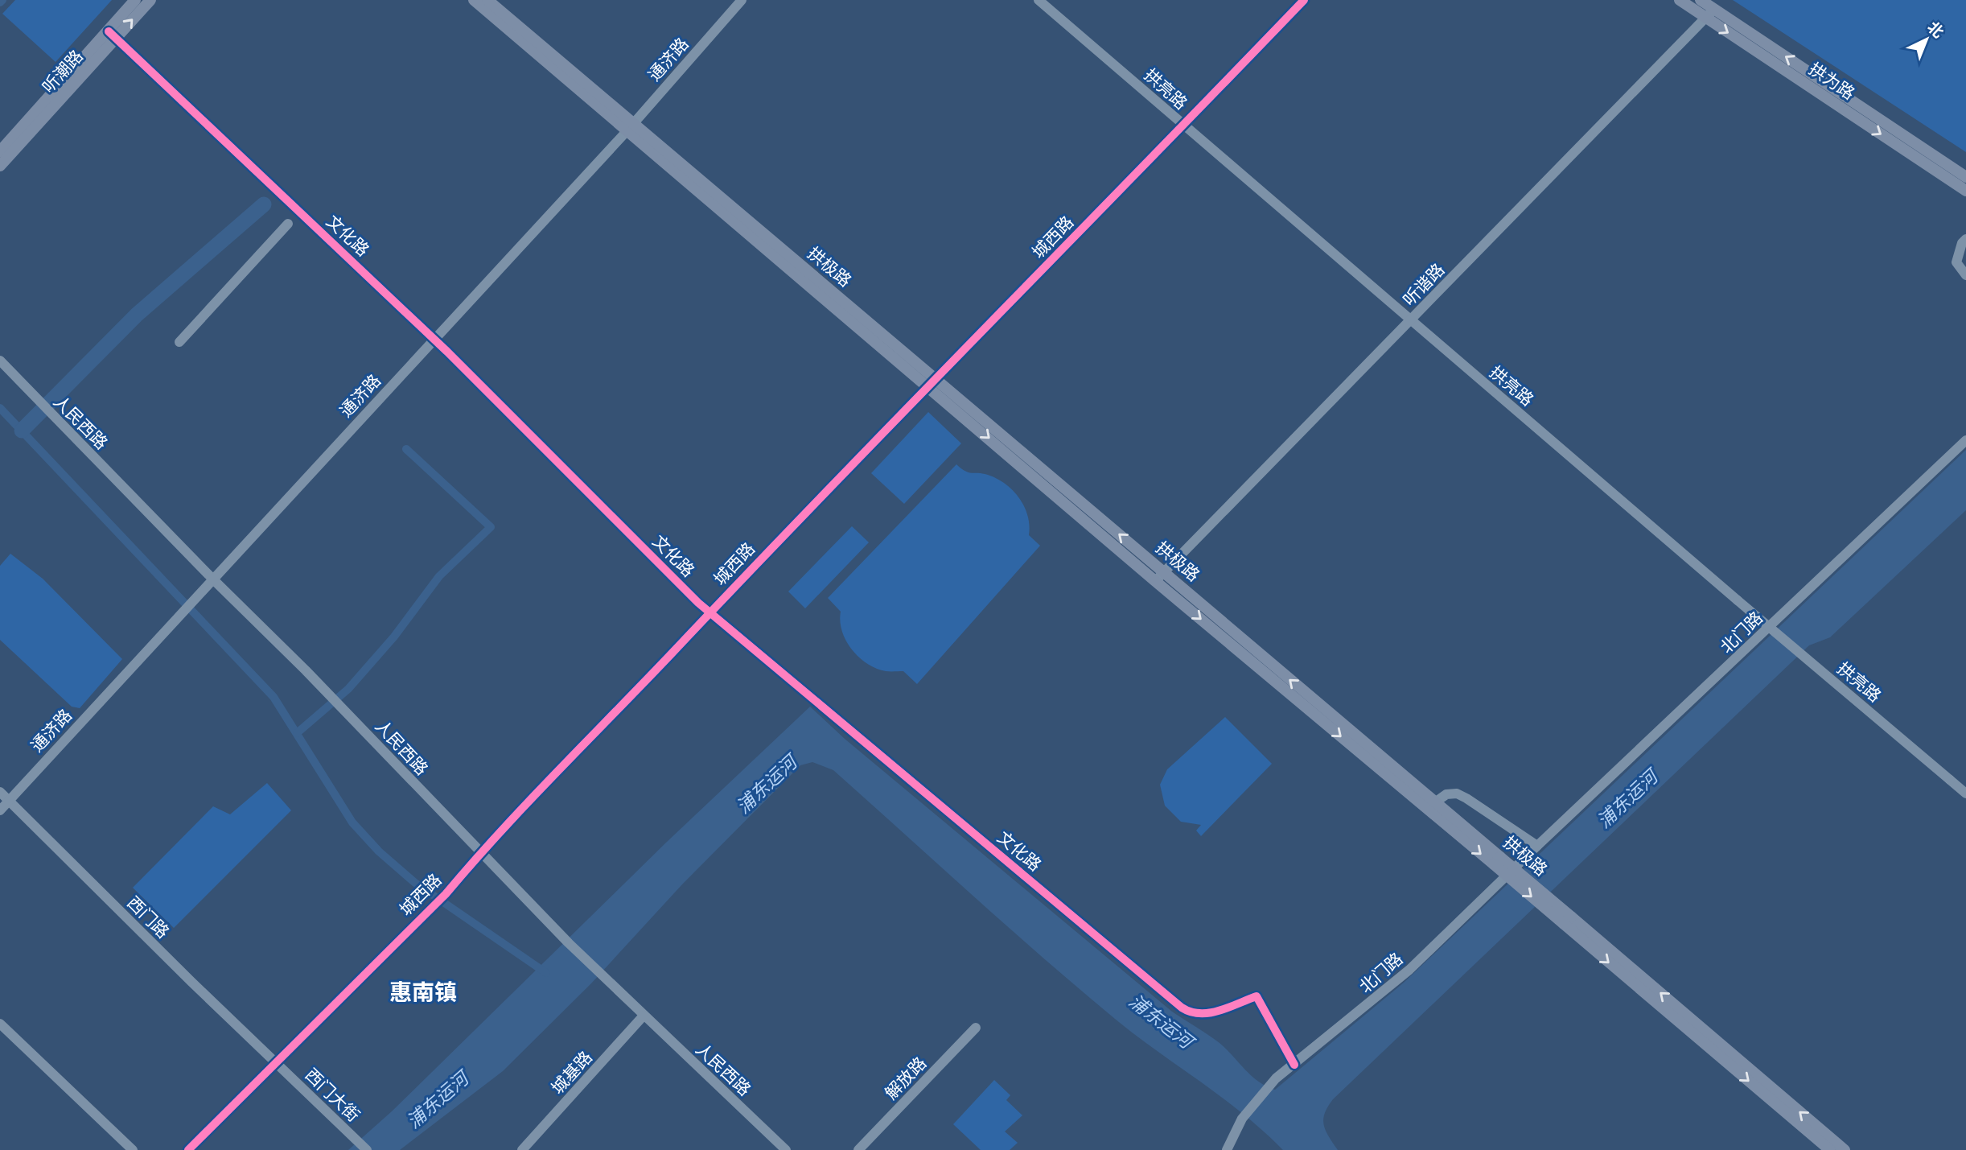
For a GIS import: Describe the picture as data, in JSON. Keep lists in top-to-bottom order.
{
  "streets": {
    "main road": ["听潮路", "拱为路", "拱极路"],
    "street": [
      "通济路",
      "拱亮路",
      "文化路",
      "城西路",
      "听谐路",
      "人民西路",
      "北门路",
      "西门路",
      "城基路",
      "解放路",
      "西门大街"
    ]
  },
  "crossings": [
    ["通济路", "文化路"],
    ["通济路", "拱极路"],
    ["通济路", "人民西路"],
    ["通济路", "西门路"],
    ["听潮路", "文化路"],
    ["拱为路", "听谐路"],
    ["拱亮路", "城西路"],
    ["拱亮路", "听谐路"],
    ["文化路", "城西路"],
    ["文化路", "北门路"],
    ["城西路", "拱极路"],
    ["城西路", "人民西路"],
    ["城西路", "西门路"],
    ["城西路", "西门大街"],
    ["拱极路", "听谐路"],
    ["人民西路", "城基路"],
    ["西门路", "西门大街"]
  ],
  "districts": ["惠南镇"],
  "water": ["浦东运河"],
  "north": "top right"
}
